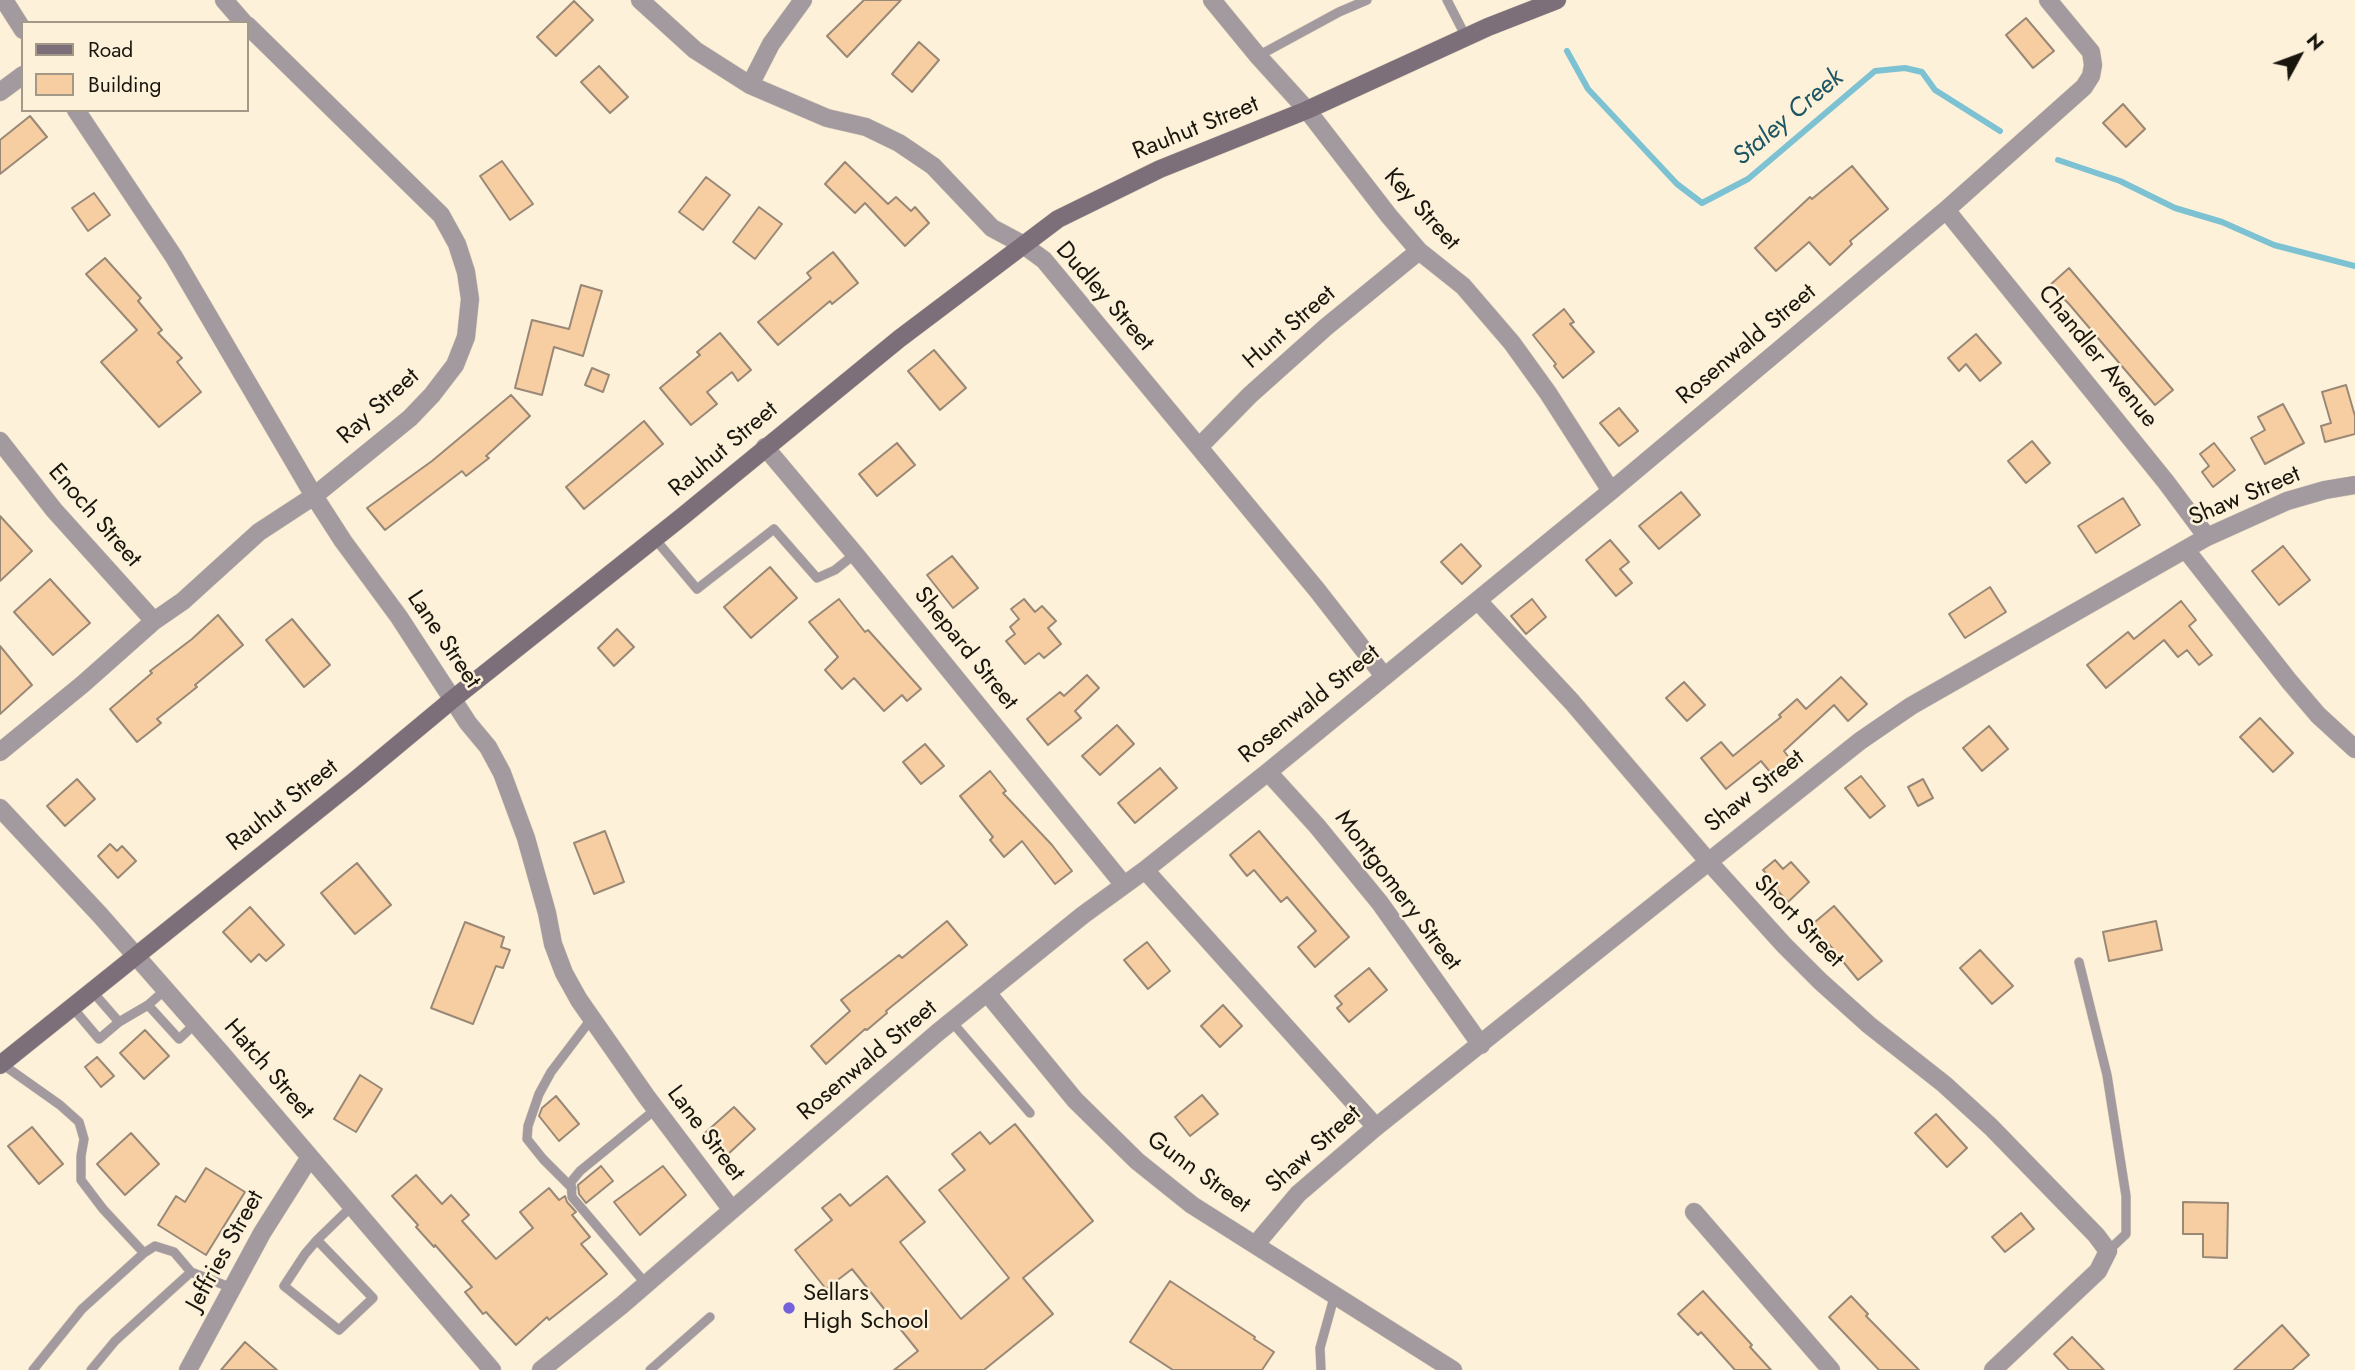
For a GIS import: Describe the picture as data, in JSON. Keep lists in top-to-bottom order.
{
  "streets": {
    "main road": ["Rauhut Street"],
    "street": [
      "Key Street",
      "Dudley Street",
      "Hunt Street",
      "Rosenwald Street",
      "Chandler Avenue",
      "Ray Street",
      "Shaw Street",
      "Enoch Street",
      "Lane Street",
      "Shepard Street",
      "Montgomery Street",
      "Short Street",
      "Hatch Street",
      "Gunn Street",
      "Jeffries Street"
    ]
  },
  "crossings": [
    ["Rauhut Street", "Key Street"],
    ["Rauhut Street", "Dudley Street"],
    ["Rauhut Street", "Lane Street"],
    ["Rauhut Street", "Shepard Street"],
    ["Rauhut Street", "Hatch Street"],
    ["Key Street", "Hunt Street"],
    ["Key Street", "Rosenwald Street"],
    ["Dudley Street", "Hunt Street"],
    ["Dudley Street", "Rosenwald Street"],
    ["Rosenwald Street", "Chandler Avenue"],
    ["Rosenwald Street", "Lane Street"],
    ["Rosenwald Street", "Shepard Street"],
    ["Rosenwald Street", "Montgomery Street"],
    ["Rosenwald Street", "Short Street"],
    ["Rosenwald Street", "Gunn Street"],
    ["Chandler Avenue", "Shaw Street"],
    ["Ray Street", "Enoch Street"],
    ["Ray Street", "Lane Street"],
    ["Shaw Street", "Montgomery Street"],
    ["Shaw Street", "Short Street"],
    ["Shaw Street", "Gunn Street"],
    ["Hatch Street", "Jeffries Street"]
  ],
  "water": ["Staley Creek"],
  "places": ["Sellars High School"],
  "legend": ["Road", "Building"],
  "north": "top right"
}
